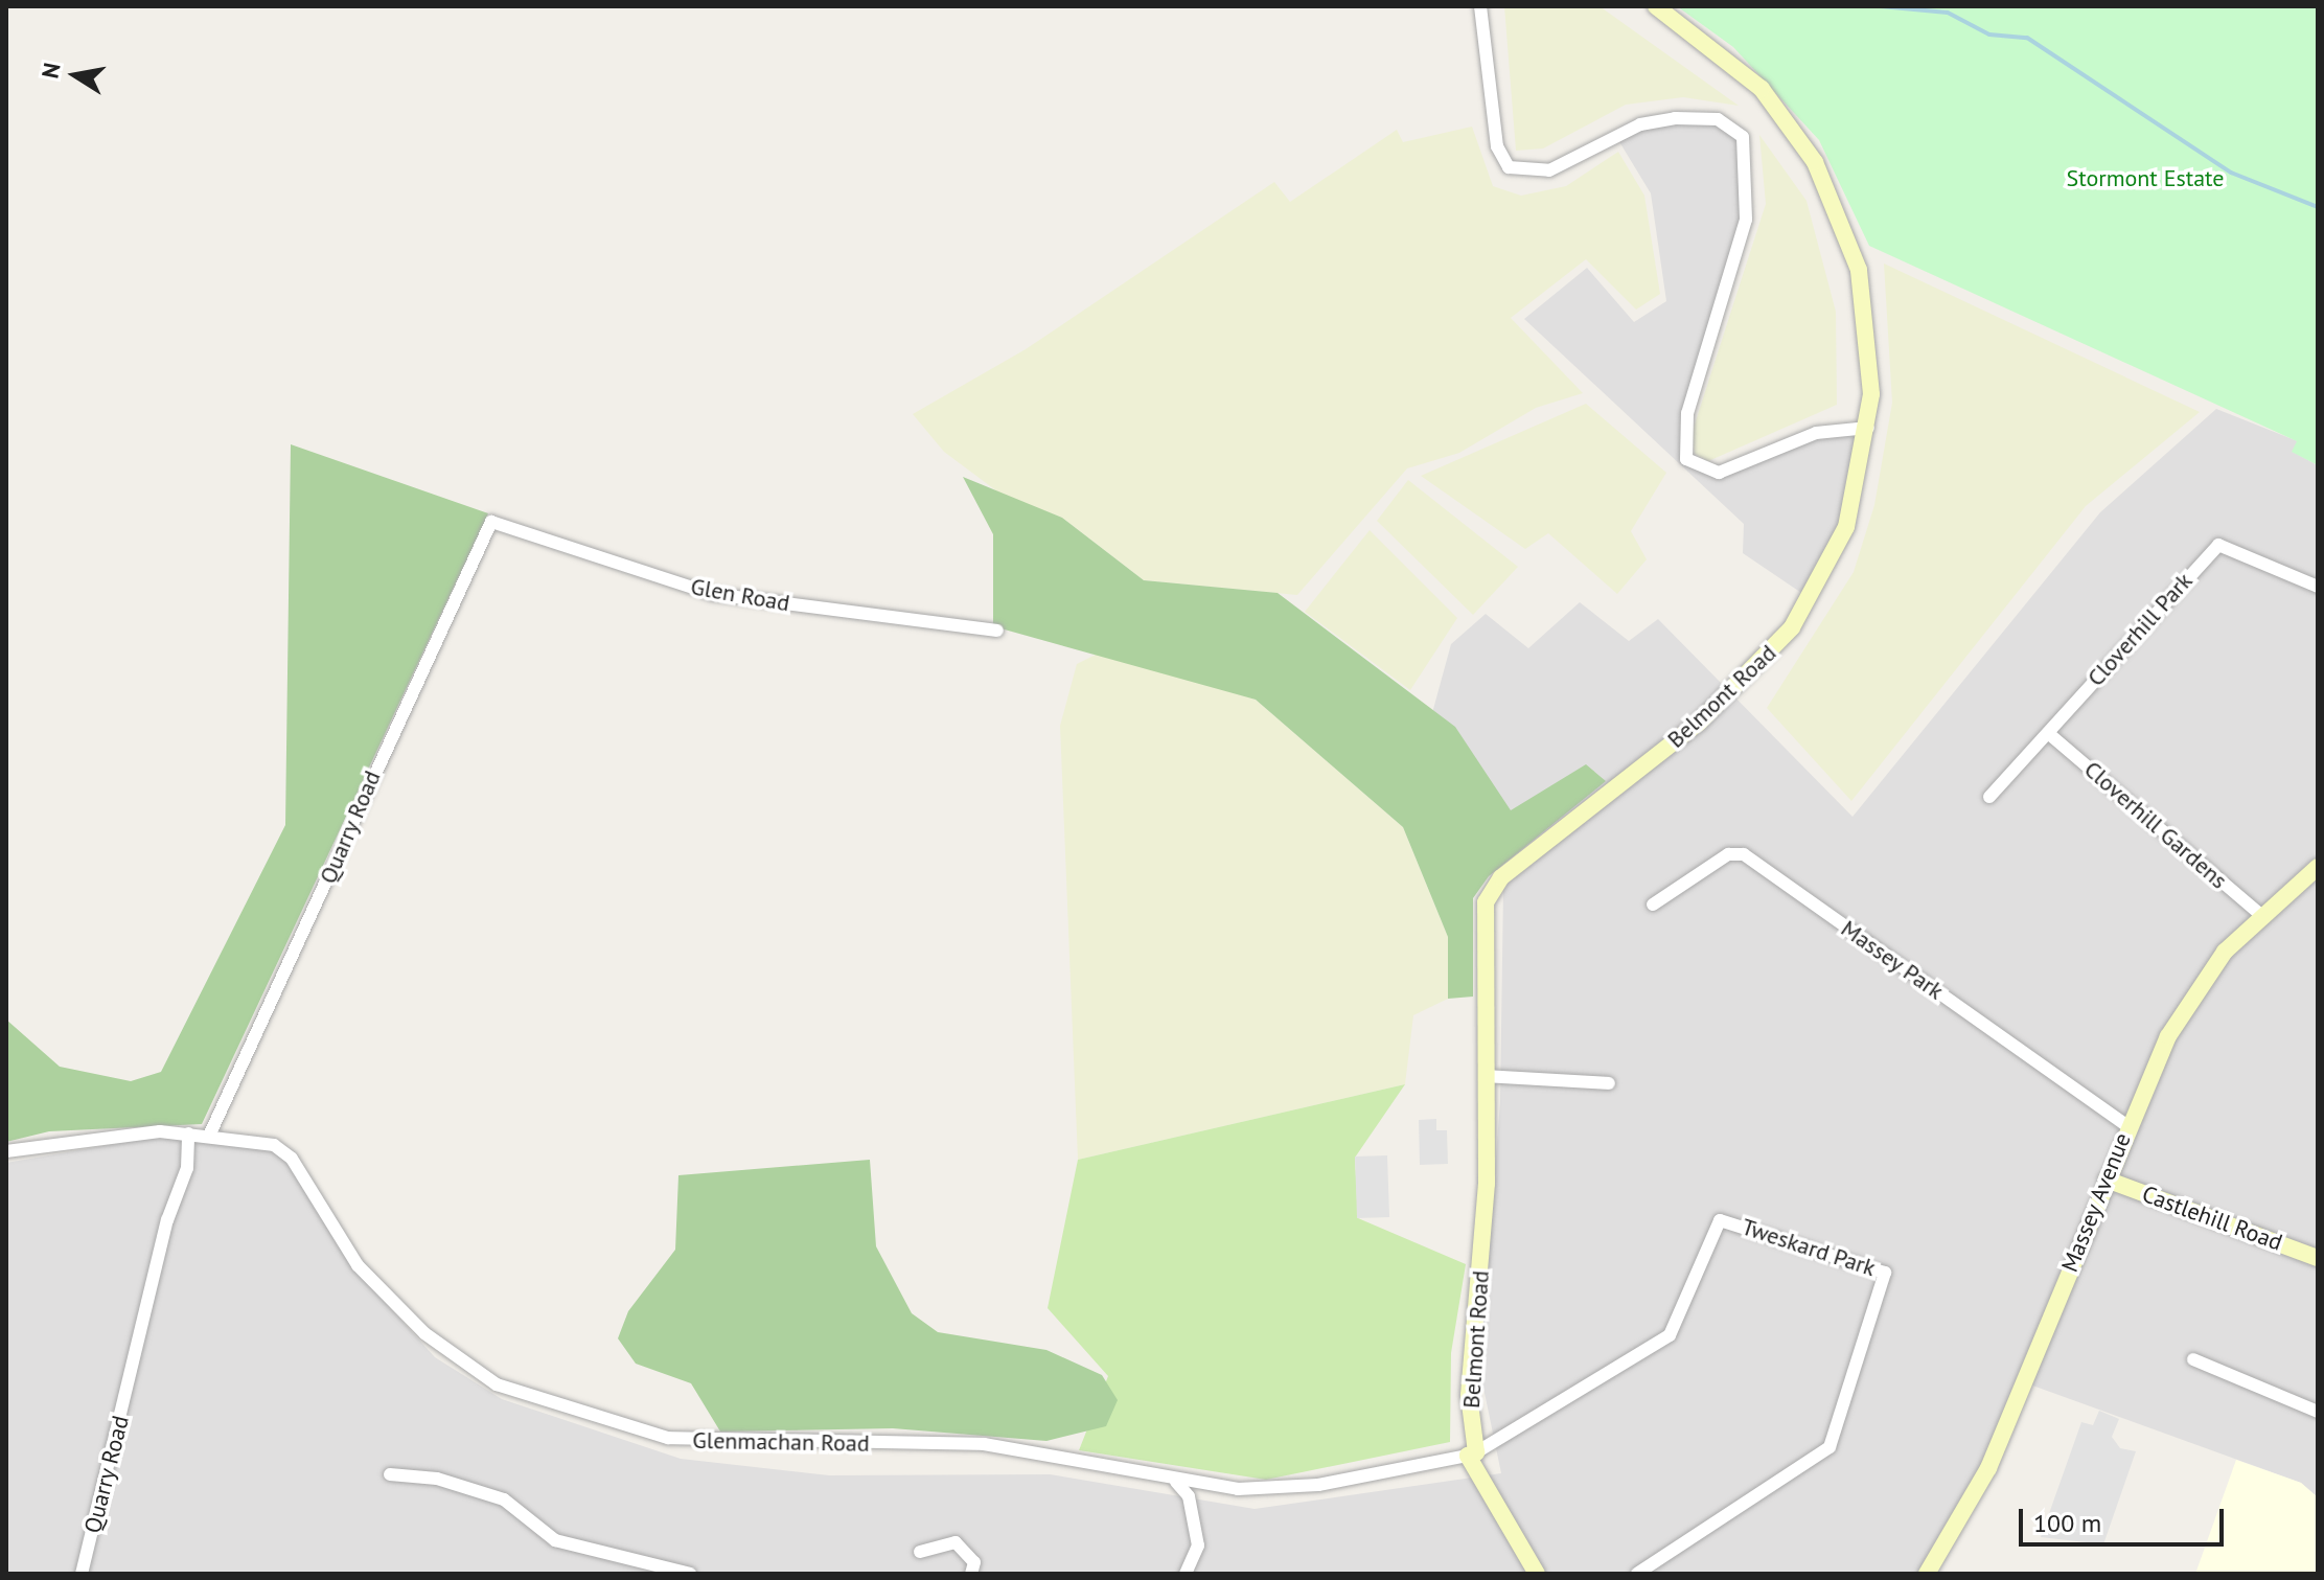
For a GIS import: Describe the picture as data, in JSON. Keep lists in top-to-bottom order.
{
  "streets": {
    "main road": ["Belmont Road", "Massey Avenue", "Castlehill Road"],
    "street": [
      "Glen Road",
      "Cloverhill Park",
      "Cloverhill Gardens",
      "Quarry Road",
      "Massey Park",
      "Tweskard Park",
      "Glenmachan Road"
    ]
  },
  "crossings": [
    ["Glen Road", "Quarry Road"],
    ["Cloverhill Park", "Cloverhill Gardens"],
    ["Belmont Road", "Tweskard Park"],
    ["Belmont Road", "Glenmachan Road"],
    ["Cloverhill Gardens", "Massey Avenue"],
    ["Quarry Road", "Glenmachan Road"],
    ["Massey Park", "Massey Avenue"],
    ["Massey Avenue", "Castlehill Road"],
    ["Tweskard Park", "Glenmachan Road"]
  ],
  "parks": ["Stormont Estate"],
  "scale_bar": "100 m",
  "north": "left"
}
